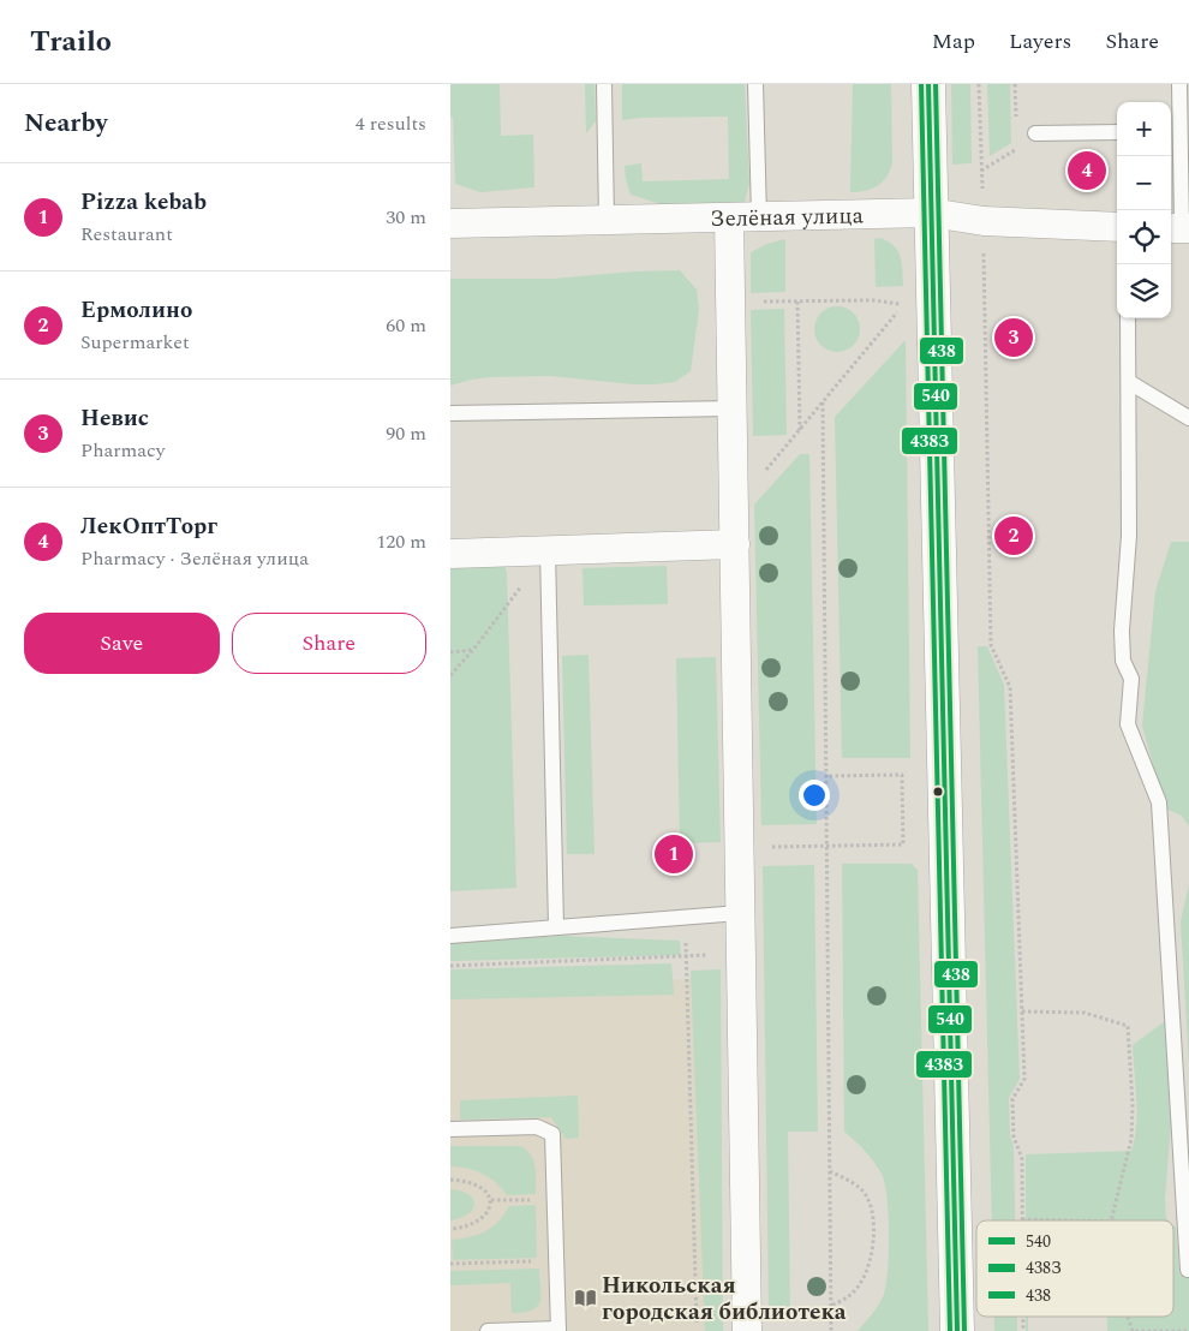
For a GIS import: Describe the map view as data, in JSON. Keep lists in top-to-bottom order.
{
  "streets": {
    "street": ["Зелёная улица"]
  },
  "places": {
    "library": ["Никольская городская библиотека"]
  },
  "lines": ["transit line 540", "transit line 438З", "transit line 438"],
  "legend": ["540", "438З", "438"],
  "page": {
    "header": "Trailo",
    "nav": ["Map", "Layers", "Share"],
    "heading": ["Nearby", "4 results"],
    "map_buttons": ["+", "−"],
    "pins": [
      "4",
      "3",
      "2",
      "1"
    ],
    "list": [
      {
        "mark": "1",
        "name": "Pizza kebab",
        "note": "Restaurant",
        "value": "30 m"
      },
      {
        "mark": "2",
        "name": "Ермолино",
        "note": "Supermarket",
        "value": "60 m"
      },
      {
        "mark": "3",
        "name": "Невис",
        "note": "Pharmacy",
        "value": "90 m"
      },
      {
        "mark": "4",
        "name": "ЛекОптТорг",
        "note": "Pharmacy · Зелёная улица",
        "value": "120 m"
      }
    ],
    "buttons": ["Save", "Share"]
  }
}
